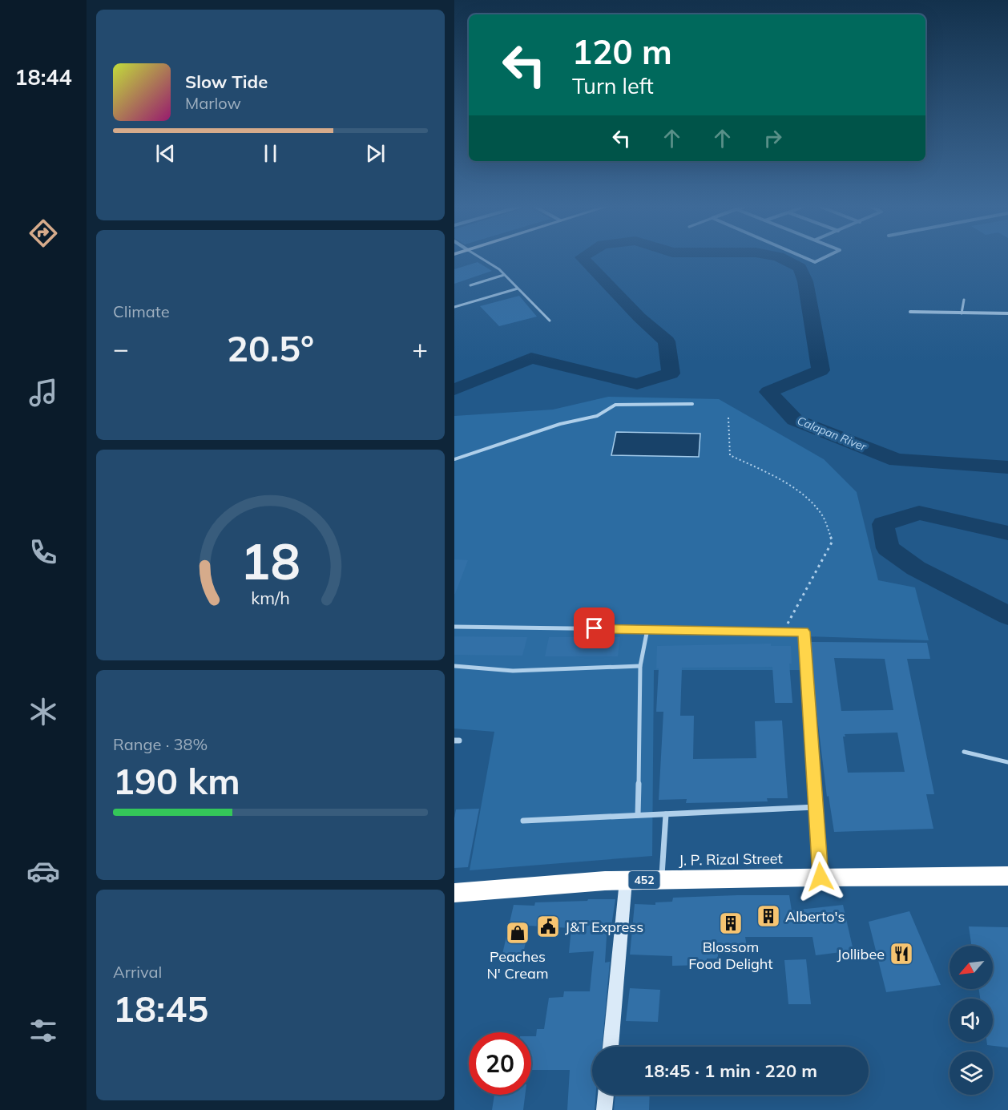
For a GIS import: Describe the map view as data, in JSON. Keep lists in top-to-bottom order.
{
  "streets": {
    "highway": ["J. P. Rizal Street", "452"]
  },
  "water": ["Calapan River"],
  "places": {
    "building": ["Alberto's", "Blossom Food Delight"],
    "public building": ["J&T Express"],
    "shop": ["Peaches N' Cream"],
    "restaurant": ["Jollibee"]
  },
  "north": "bottom left",
  "page": {
    "tabs": "18:44",
    "turn": ["120 m", "Turn left"],
    "song": ["Slow Tide", "Marlow"],
    "tile": [
      "Climate",
      ["Range · 38%", "190 km"],
      ["Arrival", "18:45"]
    ],
    "heat": ["−", "20.5°", "+"],
    "limit": "20",
    "trip": "18:45 · 1 min · 220 m",
    "gauge": ["18", "km/h"]
  }
}
